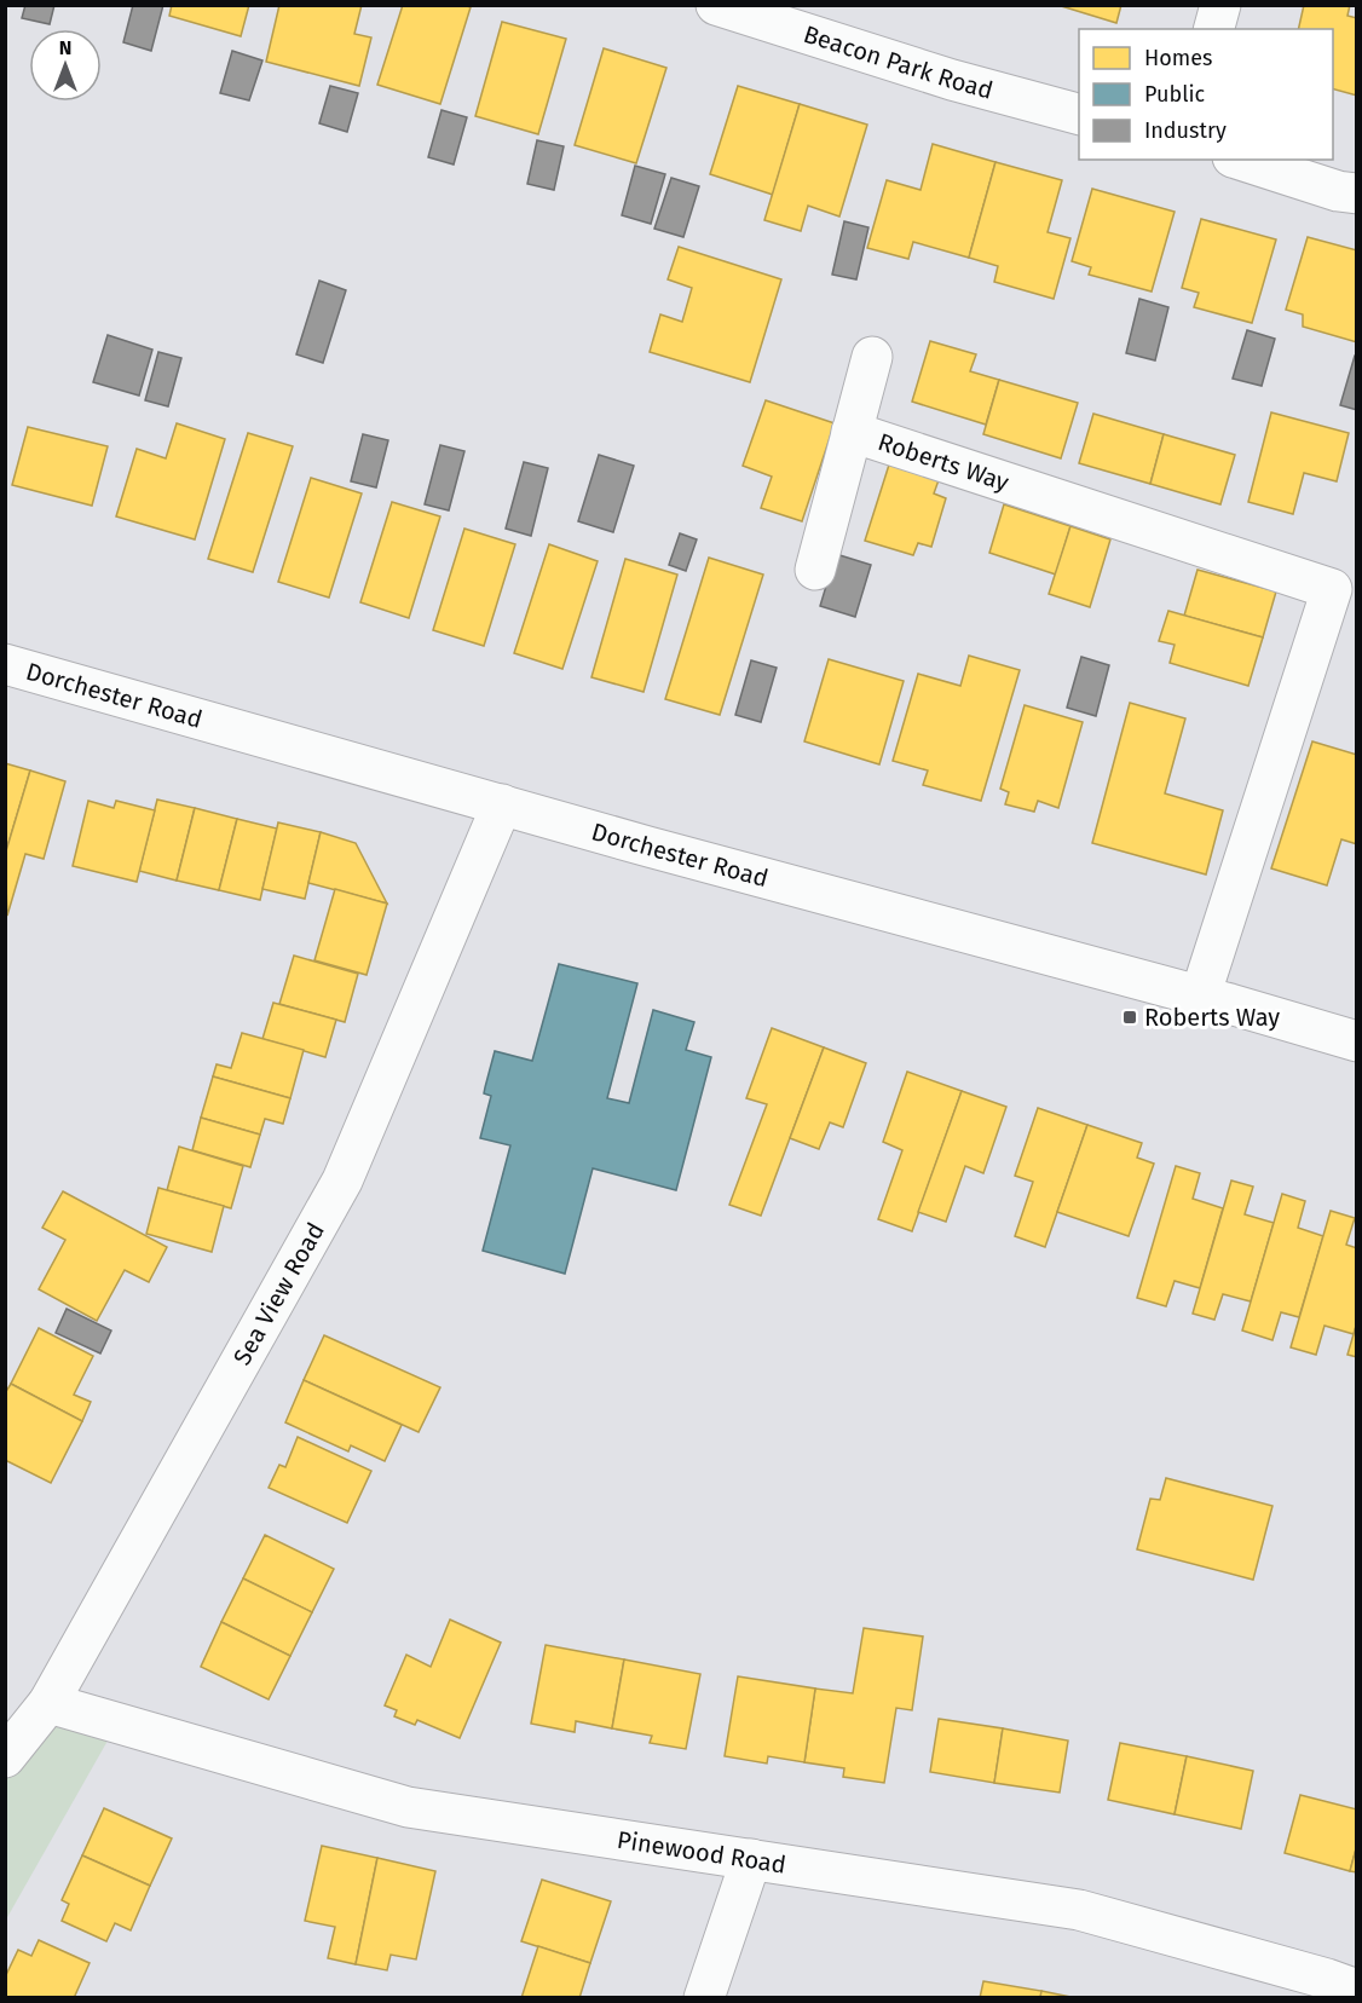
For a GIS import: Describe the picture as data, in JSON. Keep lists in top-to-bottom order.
{
  "streets": {
    "street": [
      "Beacon Park Road",
      "Roberts Way",
      "Dorchester Road",
      "Sea View Road",
      "Pinewood Road"
    ]
  },
  "crossings": [
    ["Roberts Way", "Dorchester Road"],
    ["Dorchester Road", "Sea View Road"],
    ["Sea View Road", "Pinewood Road"]
  ],
  "places": {
    "transit": ["Roberts Way"]
  },
  "legend": ["Homes", "Public", "Industry"],
  "north": "top"
}
